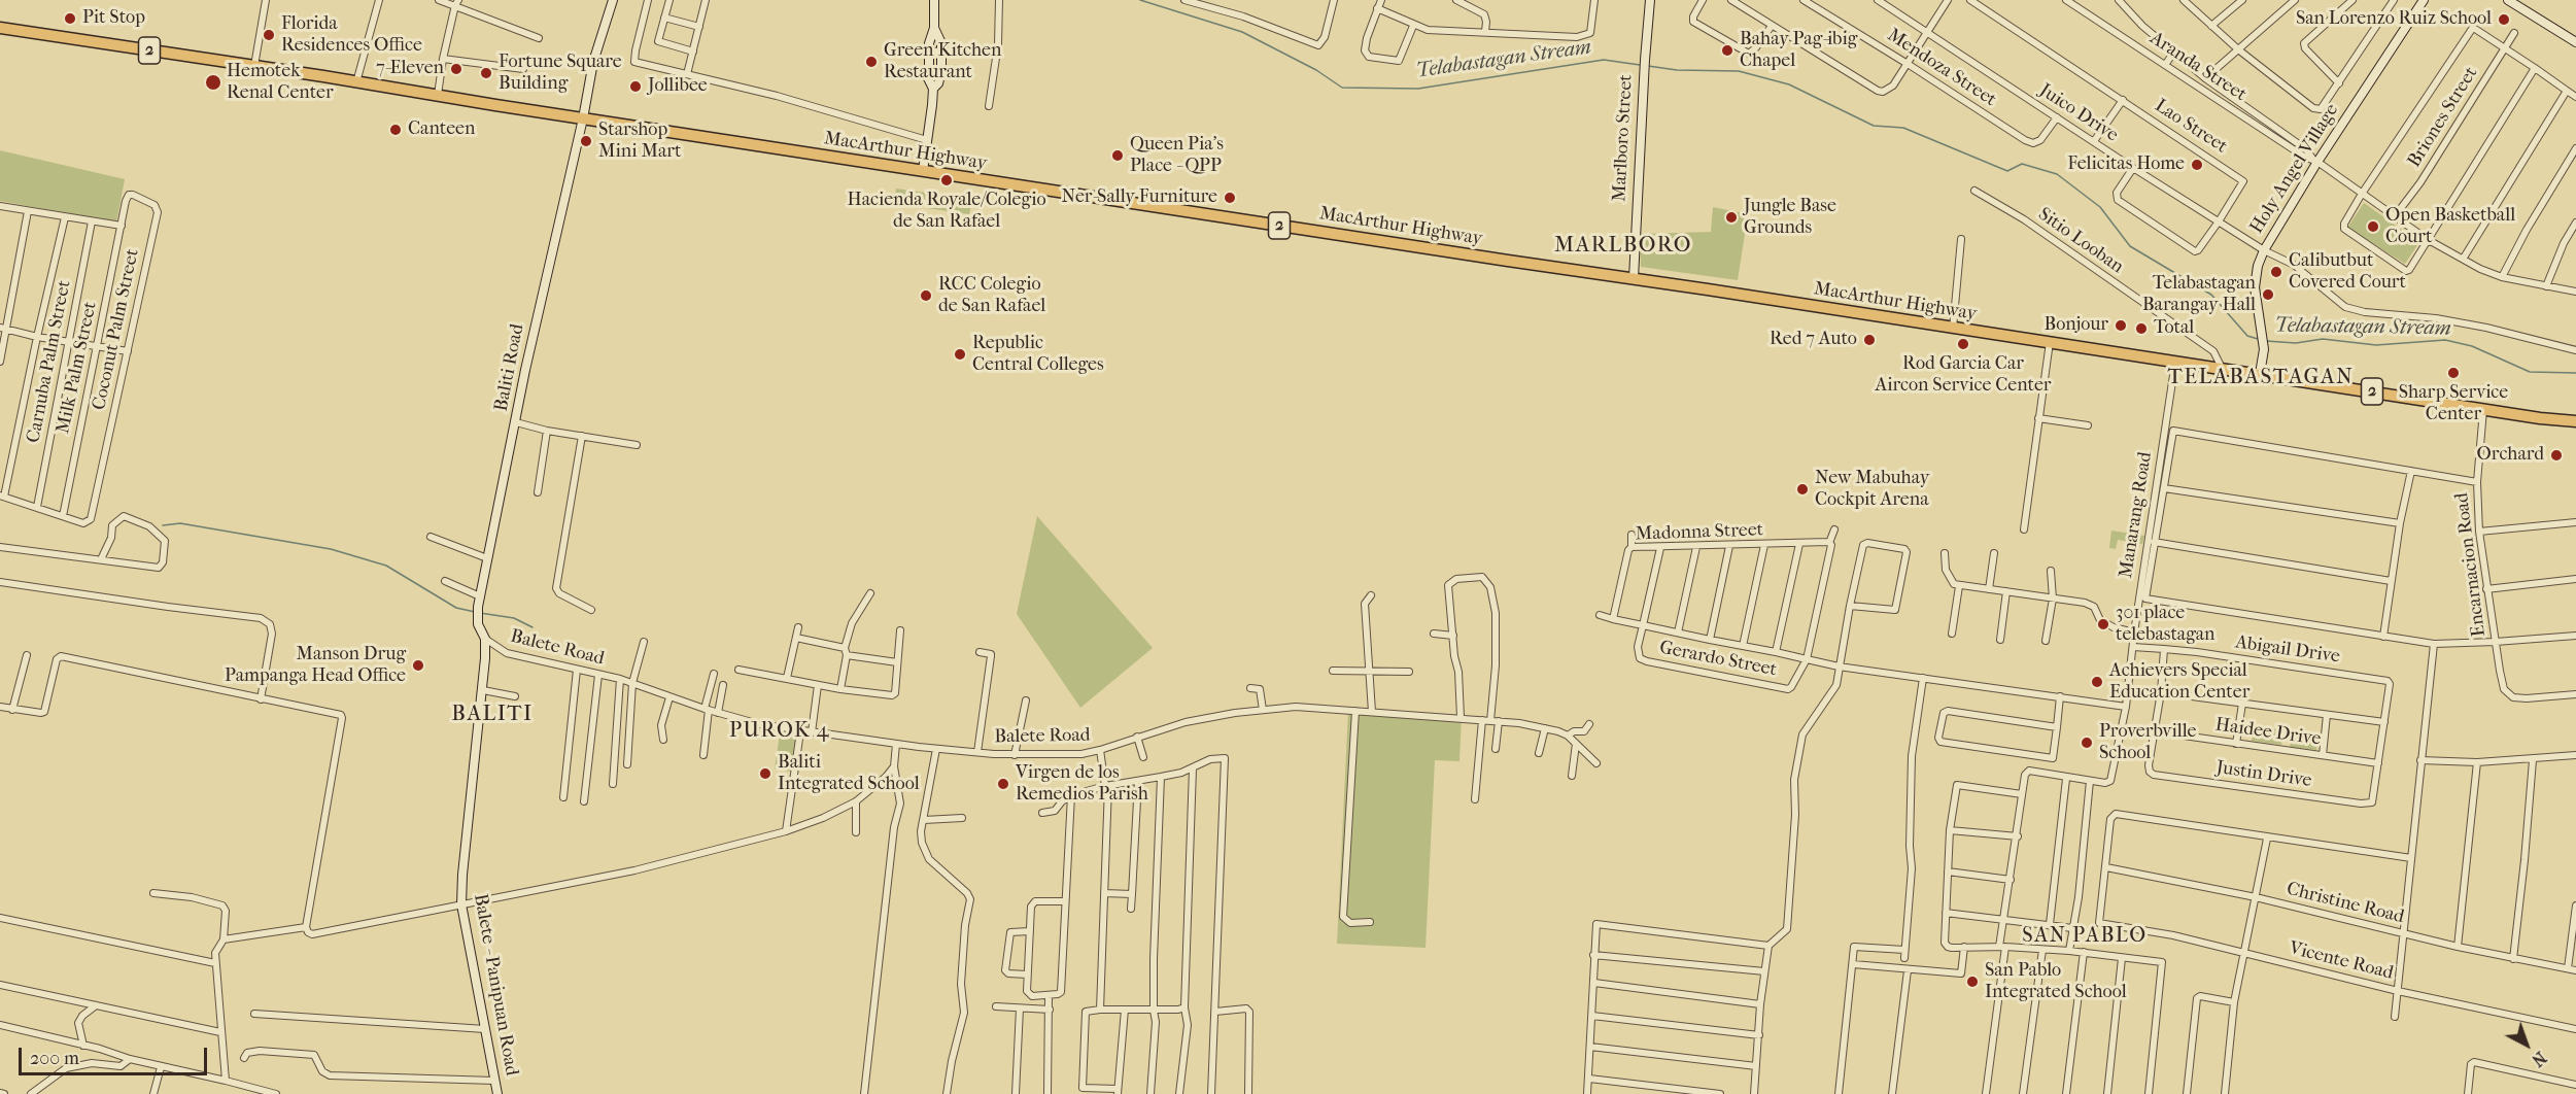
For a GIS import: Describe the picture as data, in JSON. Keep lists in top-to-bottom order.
{
  "streets": {
    "highway": ["2", "MacArthur Highway"],
    "street": [
      "Aranda Street",
      "Mendoza Street",
      "Juico Drive",
      "Briones Street",
      "Lao Street",
      "Marlboro Street",
      "Holy Angel Village",
      "Sitio Looban",
      "Coconut Palm Street",
      "Carnuba Palm Street",
      "Milk Palm Street",
      "Baliti Road",
      "Manarang Road",
      "Madonna Street",
      "Encarnacion Road",
      "Balete Road",
      "Abigail Drive",
      "Gerardo Street",
      "Haidee Drive",
      "Justin Drive",
      "Christine Road",
      "Vicente Road",
      "Balete - Panipuan Road"
    ]
  },
  "crossings": [
    ["Aranda Street", "Briones Street"],
    ["Aranda Street", "Holy Angel Village"],
    ["Mendoza Street", "Juico Drive"],
    ["Juico Drive", "Lao Street"],
    ["Juico Drive", "Holy Angel Village"],
    ["Marlboro Street", "MacArthur Highway"],
    ["MacArthur Highway", "Holy Angel Village"],
    ["MacArthur Highway", "Sitio Looban"],
    ["MacArthur Highway", "Baliti Road"],
    ["MacArthur Highway", "Manarang Road"],
    ["MacArthur Highway", "Encarnacion Road"],
    ["Coconut Palm Street", "Milk Palm Street"],
    ["Baliti Road", "Balete - Panipuan Road"],
    ["Manarang Road", "Abigail Drive"],
    ["Balete Road", "Balete - Panipuan Road"],
    ["Haidee Drive", "Justin Drive"],
    ["Christine Road", "Vicente Road"]
  ],
  "districts": [
    "MARLBORO",
    "TELABASTAGAN",
    "BALITI",
    "PUROK 4",
    "SAN PABLO"
  ],
  "water": ["Telabastagan Stream"],
  "places": [
    "Pit Stop",
    "San Lorenzo Ruiz School",
    "Florida Residences Office",
    "Bahay Pag-ibig Chapel",
    "Green Kitchen Restaurant",
    "7-Eleven",
    "Fortune Square Building",
    "Hemotek Renal Center",
    "Jollibee",
    "Canteen",
    "Starshop Mini Mart",
    "Queen Pia’s Place - QPP",
    "Felicitas Home",
    "Hacienda Royale/Colegio de San Rafael",
    "Ner-Sally Furniture",
    "Jungle Base Grounds",
    "Open Basketball Court",
    "Calibutbut Covered Court",
    "Telabastagan Barangay Hall",
    "RCC Colegio de San Rafael",
    "Bonjour",
    "Total",
    "Red 7 Auto",
    "Rod Garcia Car Aircon Service Center",
    "Republic Central Colleges",
    "Sharp Service Center",
    "Orchard",
    "New Mabuhay Cockpit Arena",
    "301 place telebastagan",
    "Manson Drug Pampanga Head Office",
    "Achievers Special Education Center",
    "Proverbville School",
    "Baliti Integrated School",
    "Virgen de los Remedios Parish",
    "San Pablo Integrated School"
  ],
  "scale_bar": "200 m",
  "north": "bottom right"
}
